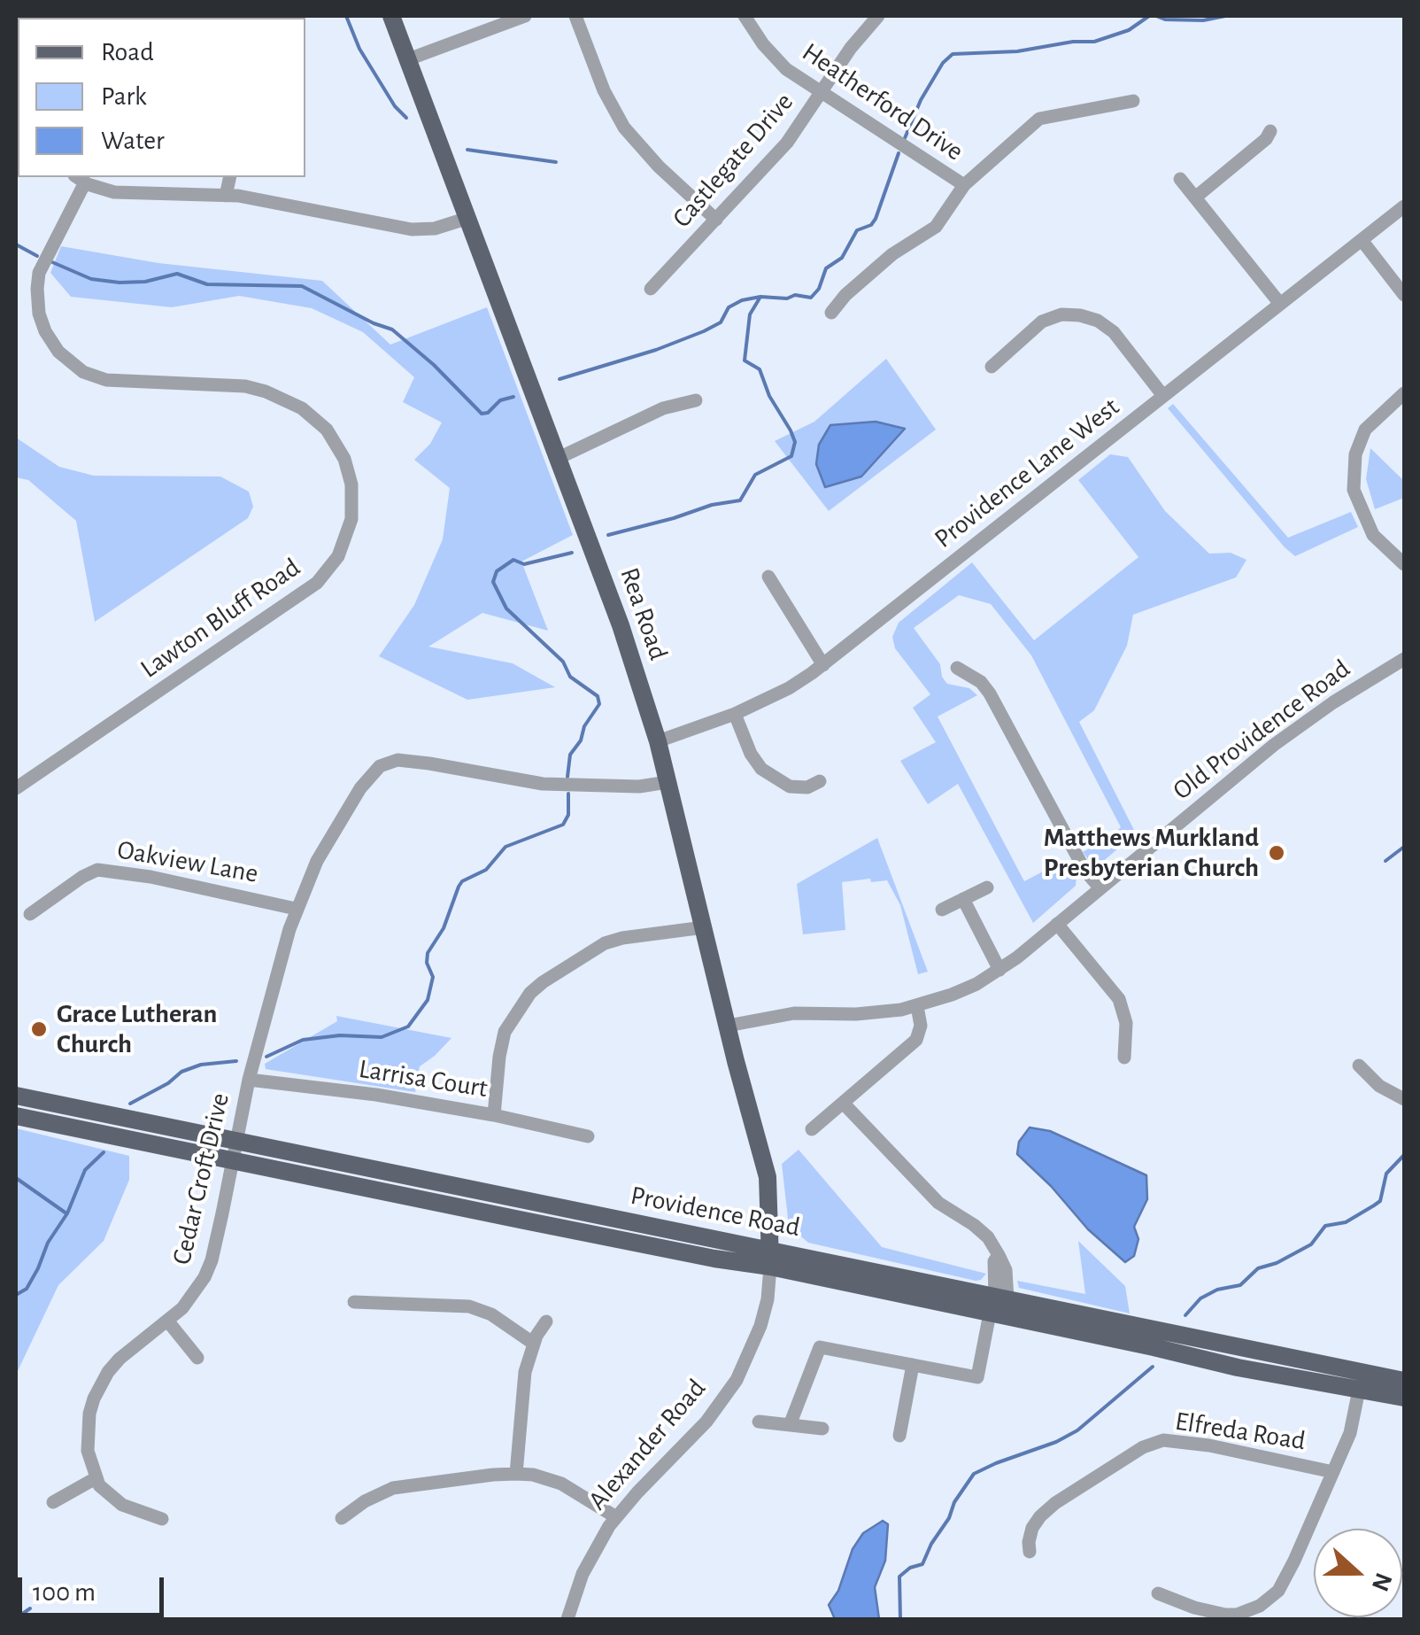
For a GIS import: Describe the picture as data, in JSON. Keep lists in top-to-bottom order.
{
  "streets": {
    "main road": ["Rea Road", "Providence Road"],
    "street": [
      "Heatherford Drive",
      "Castlegate Drive",
      "Providence Lane West",
      "Lawton Bluff Road",
      "Old Providence Road",
      "Oakview Lane",
      "Larrisa Court",
      "Cedar Croft Drive",
      "Elfreda Road",
      "Alexander Road"
    ]
  },
  "crossings": [
    ["Heatherford Drive", "Castlegate Drive"],
    ["Providence Lane West", "Rea Road"],
    ["Rea Road", "Old Providence Road"],
    ["Rea Road", "Cedar Croft Drive"],
    ["Rea Road", "Providence Road"],
    ["Rea Road", "Alexander Road"],
    ["Oakview Lane", "Cedar Croft Drive"],
    ["Larrisa Court", "Cedar Croft Drive"],
    ["Cedar Croft Drive", "Providence Road"],
    ["Providence Road", "Alexander Road"]
  ],
  "places": ["Matthews Murkland Presbyterian Church", "Grace Lutheran Church"],
  "legend": ["Road", "Park", "Water"],
  "scale_bar": "100 m",
  "north": "right"
}
